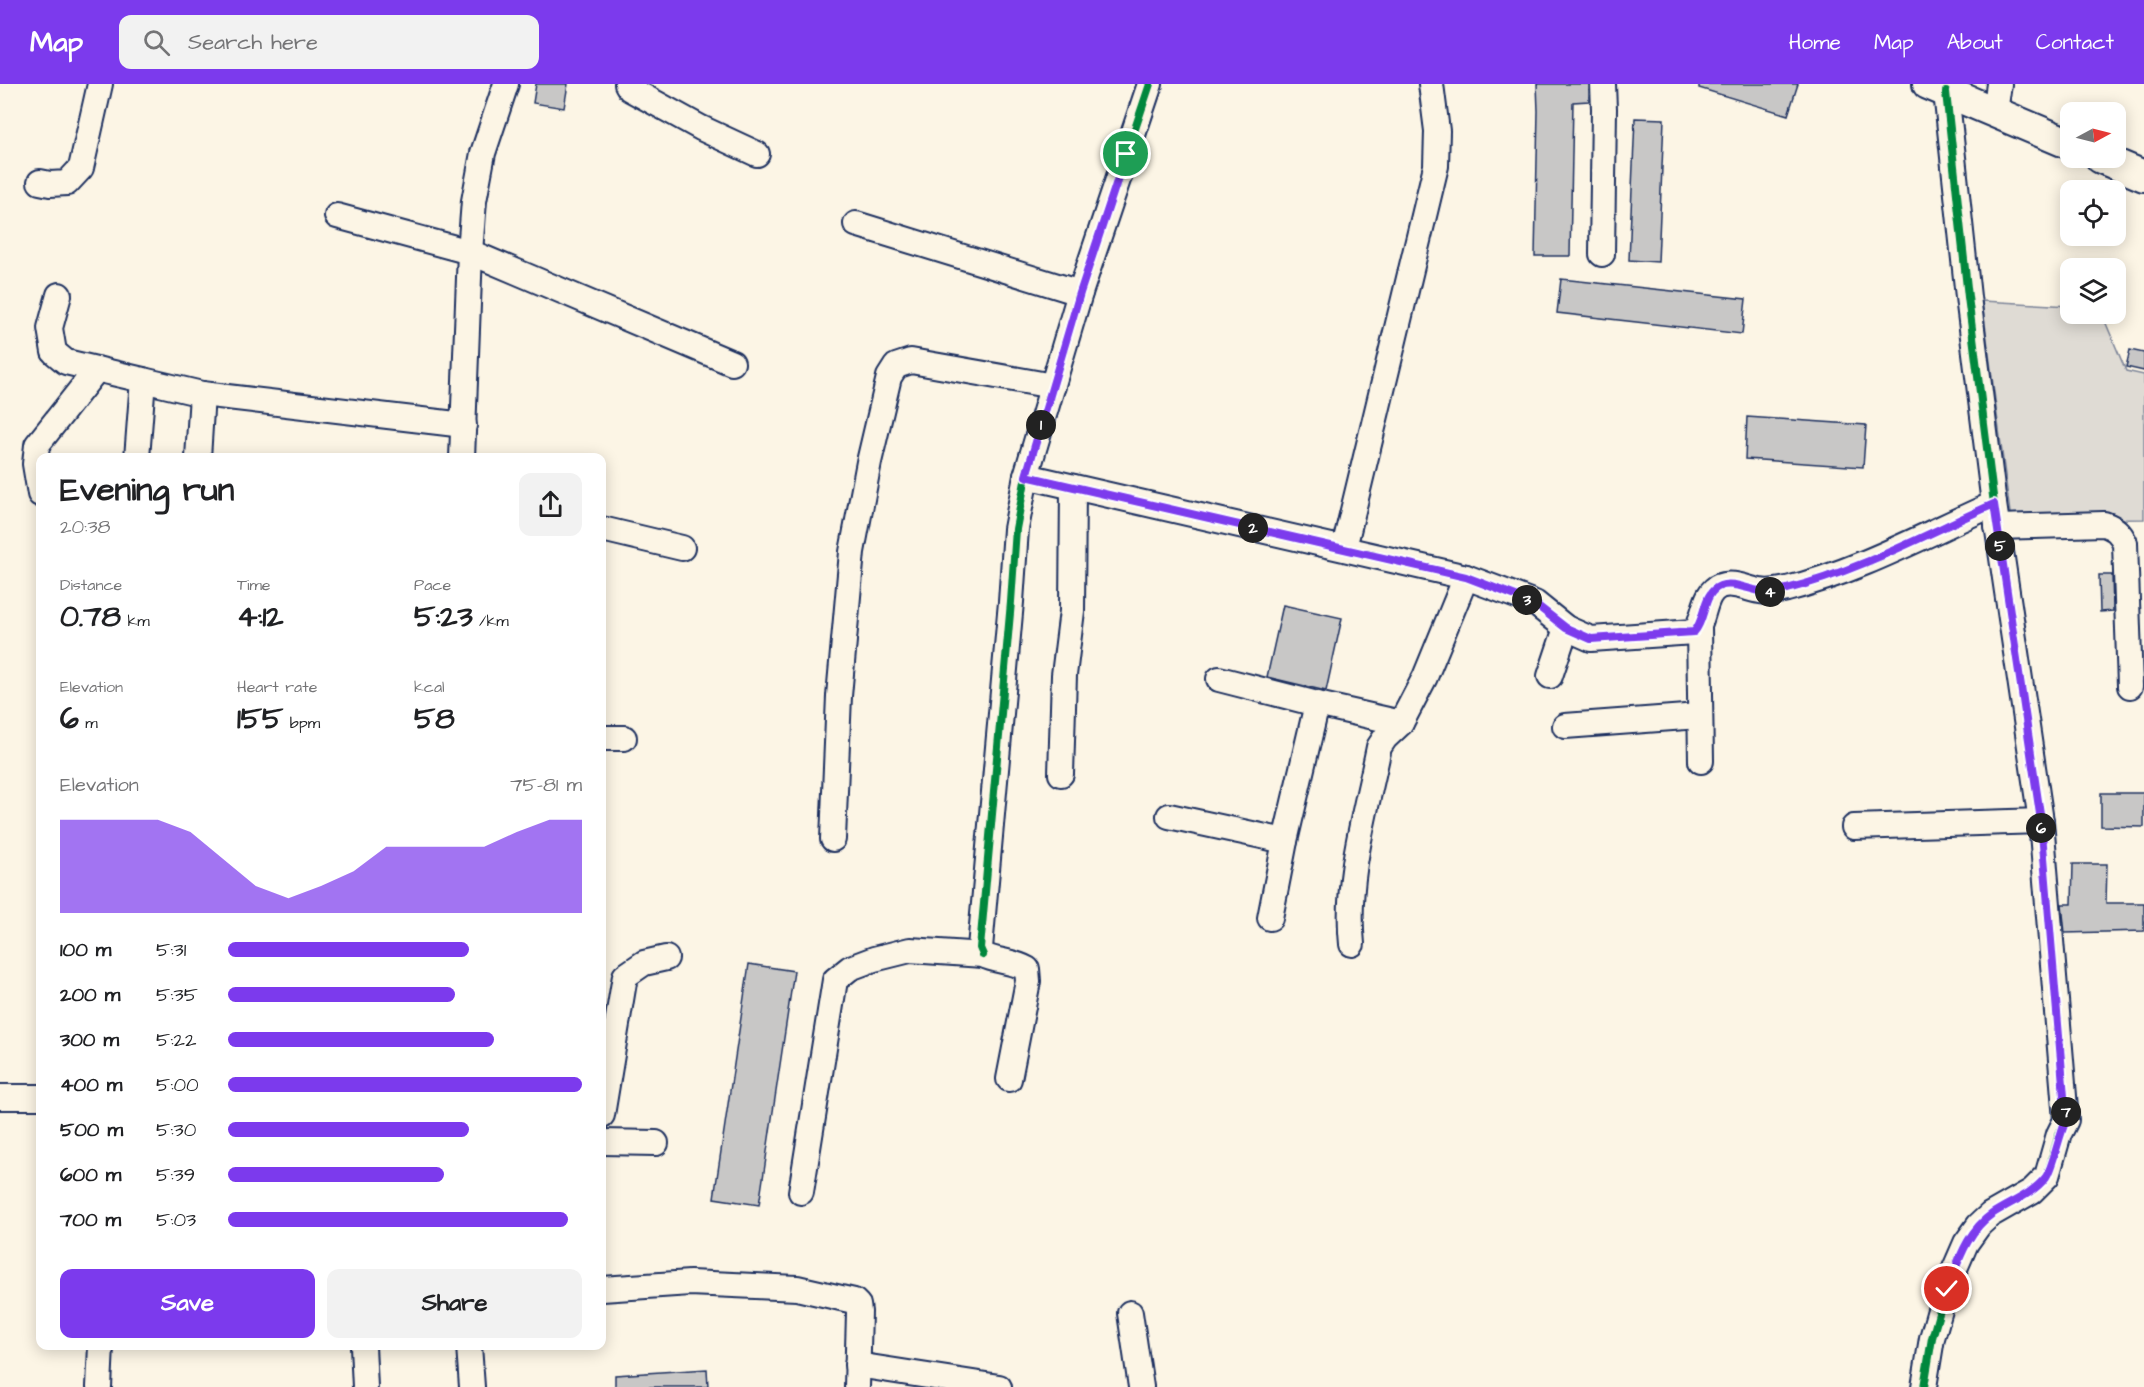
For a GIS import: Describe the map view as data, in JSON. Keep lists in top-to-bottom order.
{
  "north": "right",
  "page": {
    "header": "Map",
    "search": "Search here",
    "nav": [
      "Home",
      "Map",
      "About",
      "Contact"
    ],
    "pins": [
      "1",
      "2",
      "5",
      "4",
      "3",
      "6",
      "7"
    ],
    "heading": ["Evening run", "20:38"],
    "stats": [
      ["Distance", "0.78 km"],
      ["Time", "4:12"],
      ["Pace", "5:23 /km"],
      ["Elevation", "6 m"],
      ["Heart rate", "155 bpm"],
      ["kcal", "58"]
    ],
    "chart": ["Elevation", "75–81 m"],
    "list": [
      {
        "name": "100 m",
        "note": "5:31"
      },
      {
        "name": "200 m",
        "note": "5:35"
      },
      {
        "name": "300 m",
        "note": "5:22"
      },
      {
        "name": "400 m",
        "note": "5:00"
      },
      {
        "name": "500 m",
        "note": "5:30"
      },
      {
        "name": "600 m",
        "note": "5:39"
      },
      {
        "name": "700 m",
        "note": "5:03"
      }
    ],
    "buttons": ["Save", "Share"]
  }
}
